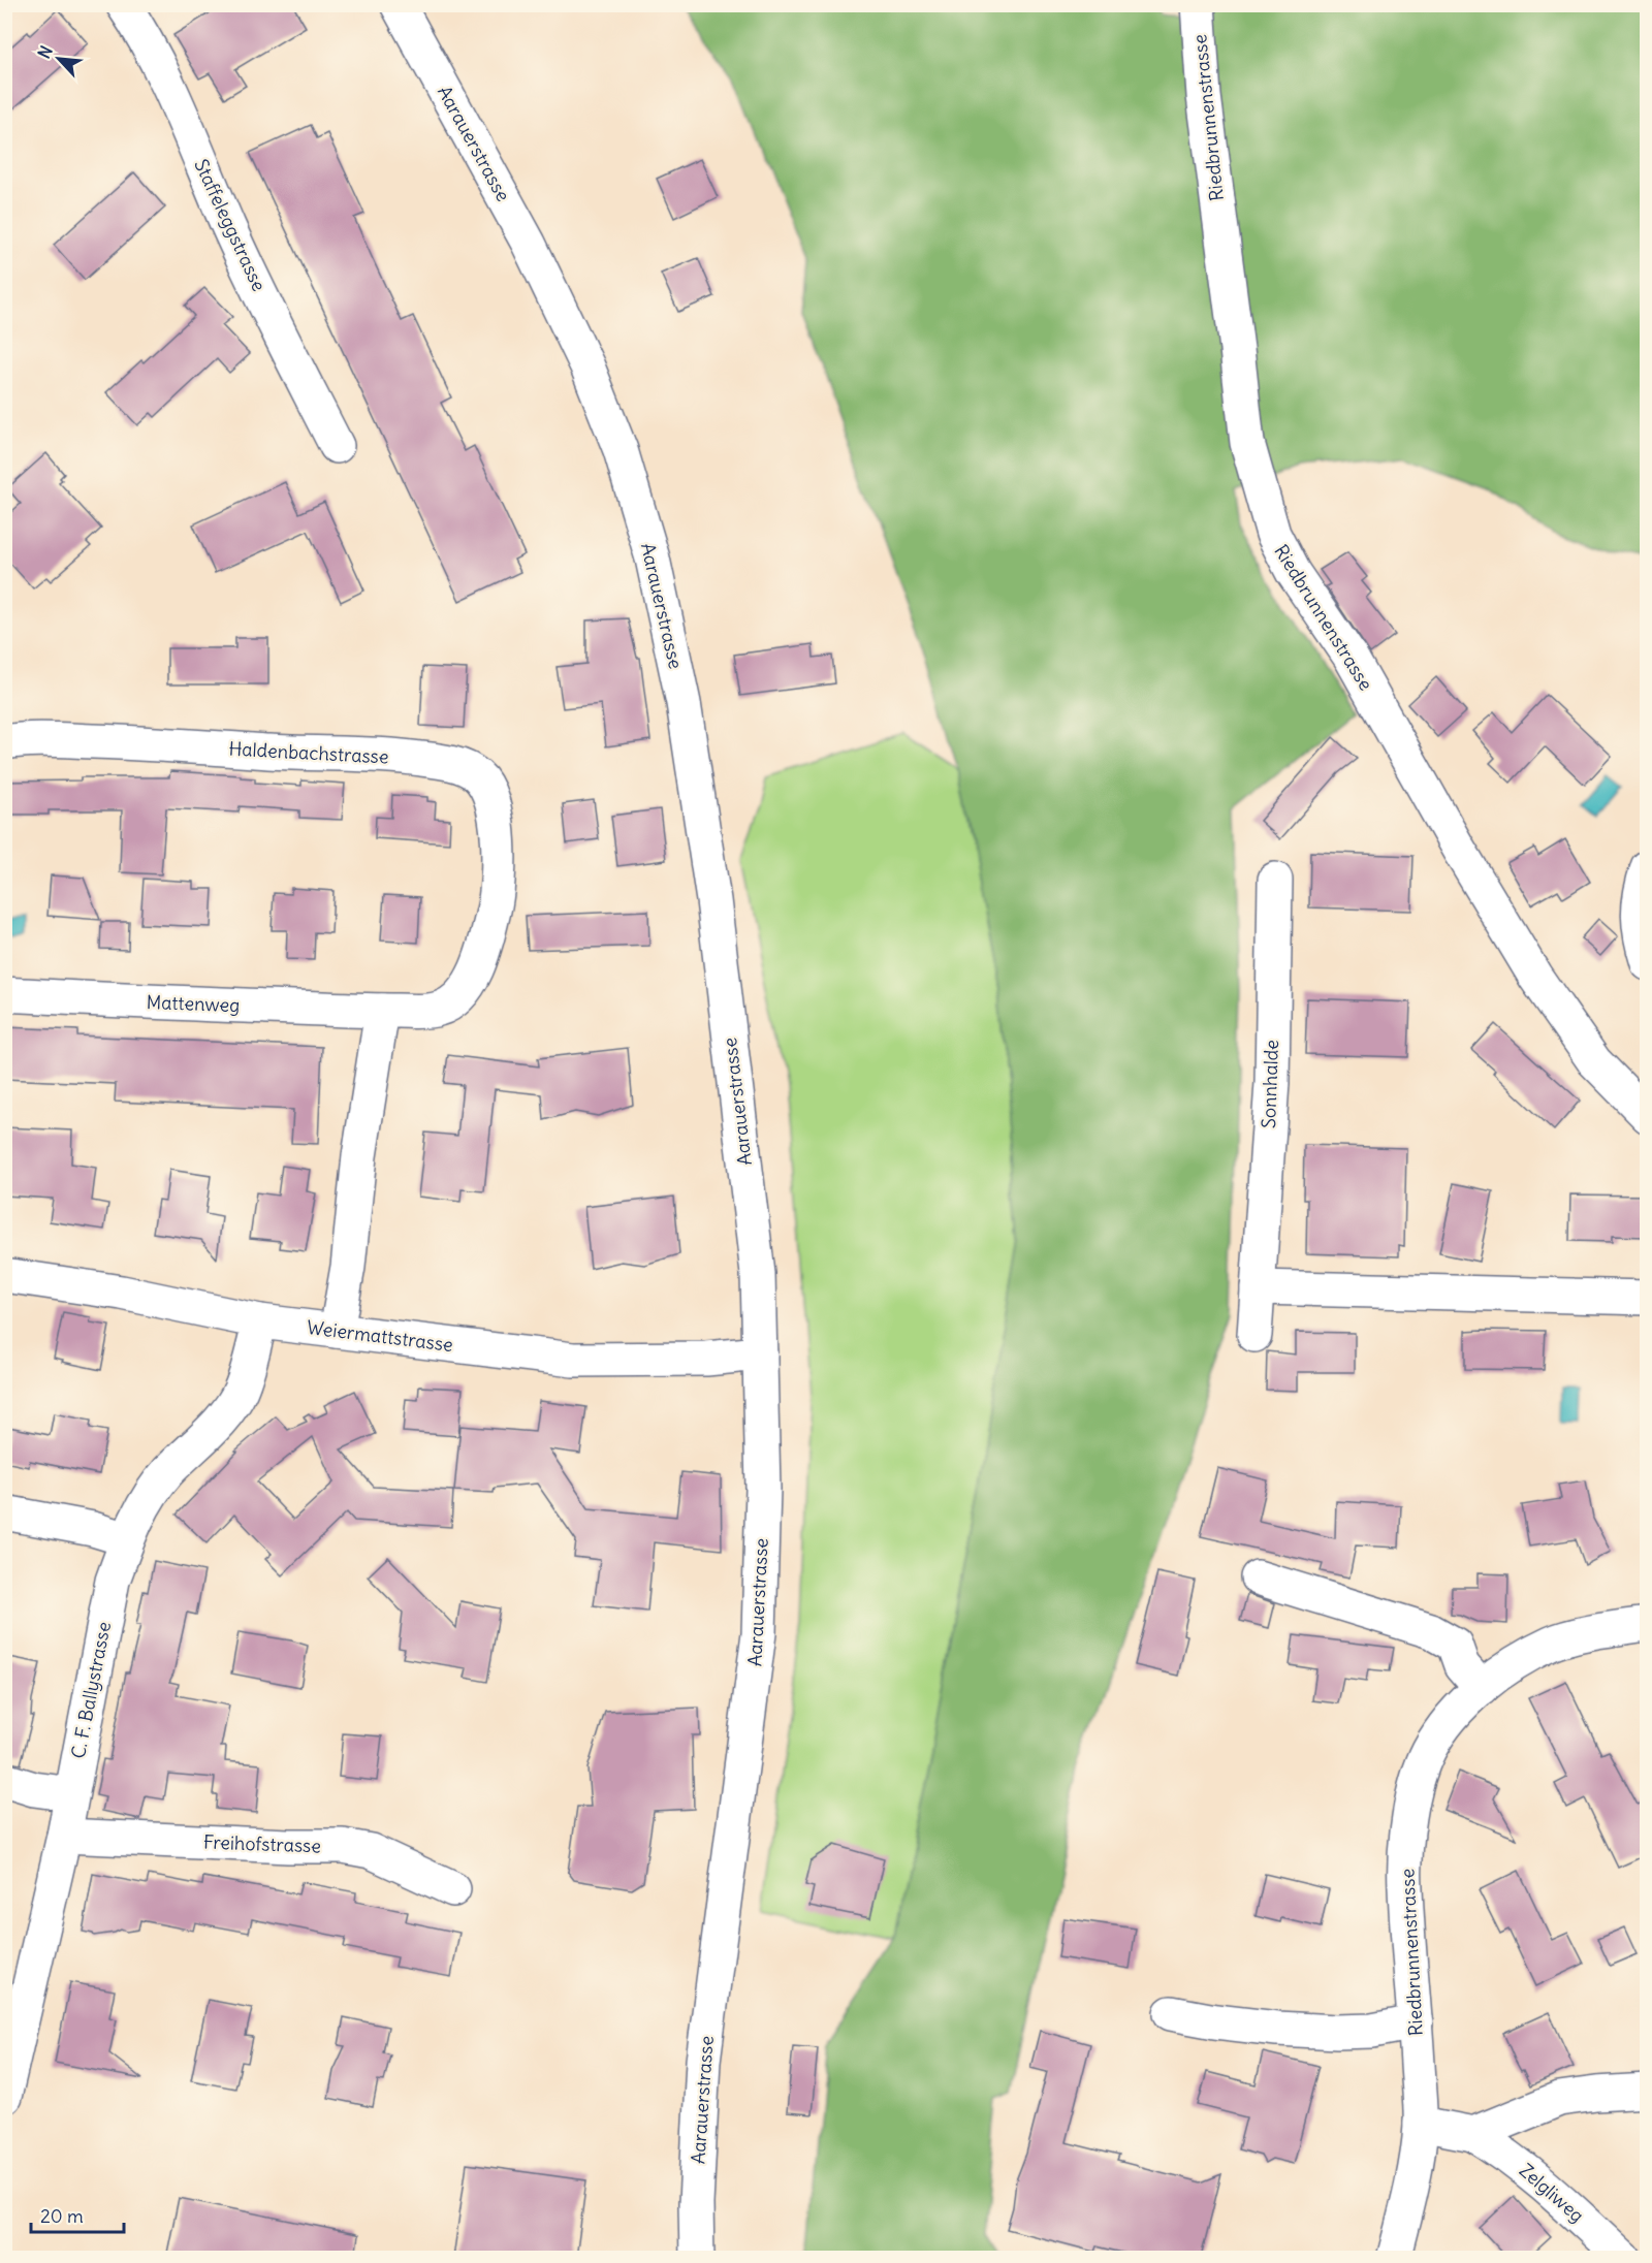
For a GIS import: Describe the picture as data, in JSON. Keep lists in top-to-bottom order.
{
  "streets": {
    "street": [
      "Riedbrunnenstrasse",
      "Aarauerstrasse",
      "Staffeleggstrasse",
      "Haldenbachstrasse",
      "Mattenweg",
      "Sonnhalde",
      "Weiermattstrasse",
      "C. F. Ballystrasse",
      "Freihofstrasse",
      "Zelgliweg"
    ]
  },
  "crossings": [
    ["Aarauerstrasse", "Weiermattstrasse"],
    ["Haldenbachstrasse", "Mattenweg"],
    ["Weiermattstrasse", "C. F. Ballystrasse"],
    ["C. F. Ballystrasse", "Freihofstrasse"]
  ],
  "scale_bar": "20 m",
  "north": "top left"
}
